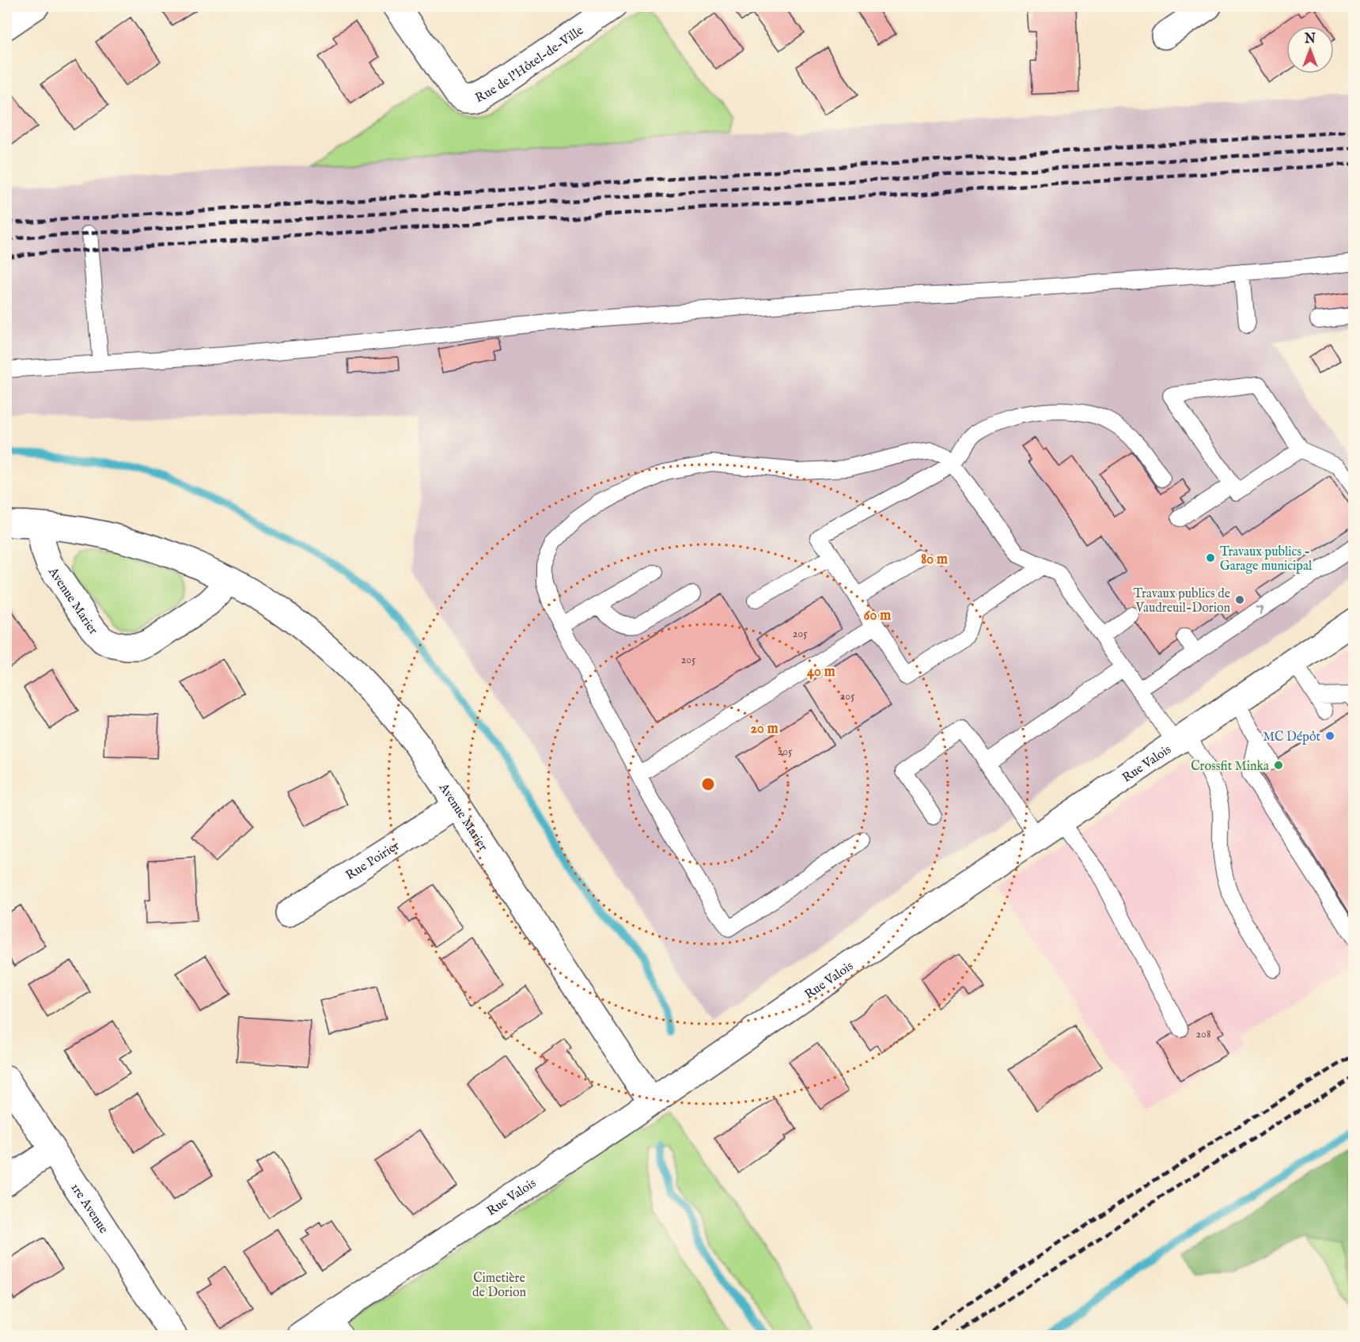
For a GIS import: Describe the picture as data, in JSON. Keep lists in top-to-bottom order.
{
  "streets": {
    "street": [
      "Rue de l'Hôtel-de-Ville",
      "Avenue Marier",
      "Rue Valois",
      "Rue Poirier",
      "1re Avenue"
    ]
  },
  "crossings": [
    ["Avenue Marier", "Rue Valois"],
    ["Avenue Marier", "Rue Poirier"]
  ],
  "parks": ["Cimetière de Dorion"],
  "places": [
    "Travaux publics - Garage municipal",
    "Travaux publics de Vaudreuil-Dorion",
    "MC Dépôt",
    "Crossfit Minka"
  ],
  "house_numbers": [
    "205",
    "205",
    "205",
    "205",
    "208"
  ],
  "north": "top",
  "rings": [
    "80 m",
    "60 m",
    "40 m",
    "20 m"
  ]
}
